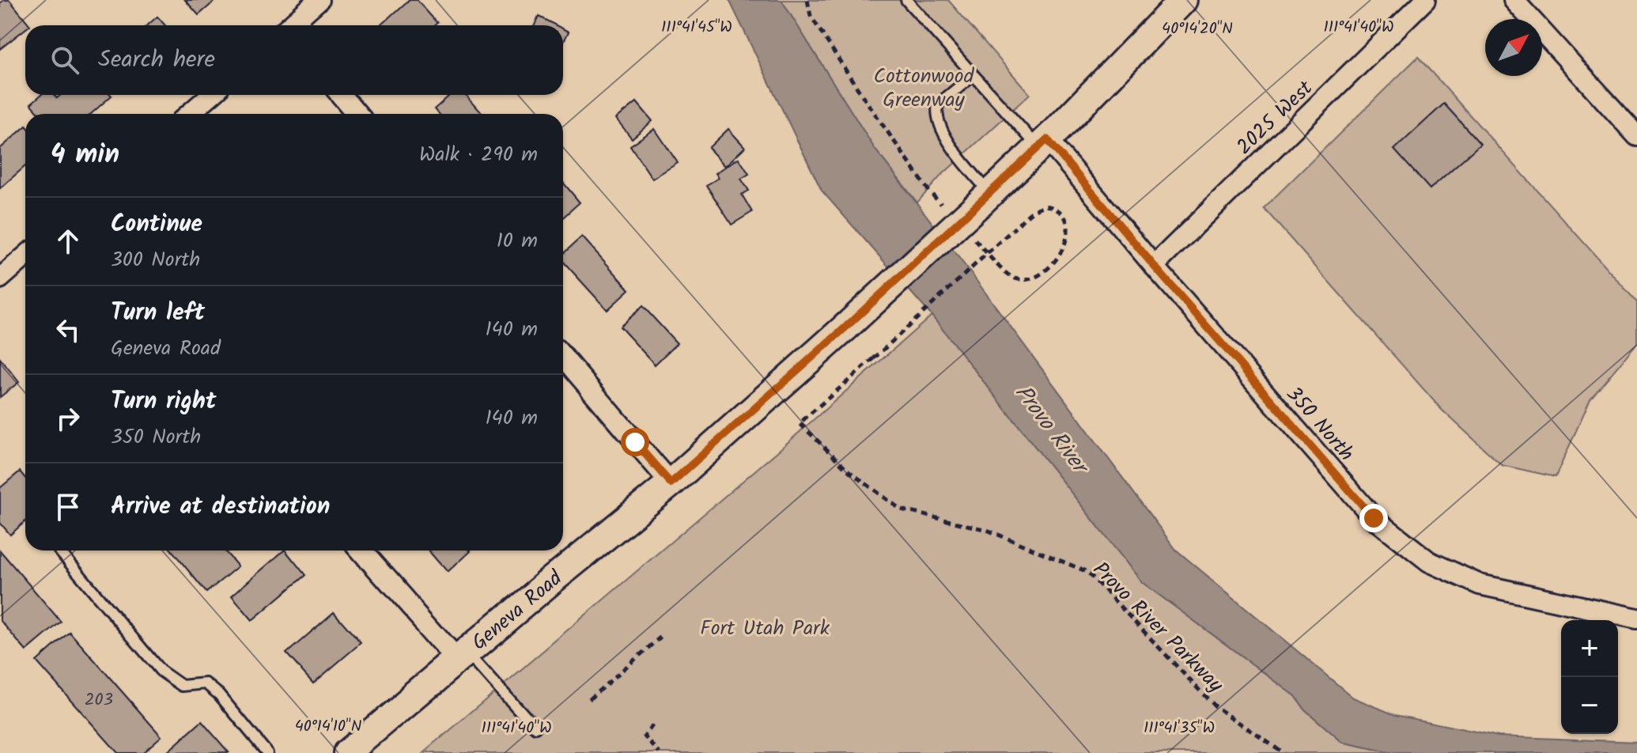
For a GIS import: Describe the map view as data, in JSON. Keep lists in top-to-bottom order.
{
  "streets": {
    "main road": ["Geneva Road"],
    "street": ["2025 West", "350 North"],
    "path": ["Provo River Parkway"]
  },
  "crossings": [
    ["2025 West", "350 North"],
    ["350 North", "Geneva Road"]
  ],
  "water": ["Provo River"],
  "parks": ["Cottonwood Greenway", "Fort Utah Park"],
  "house_numbers": ["203"],
  "north": "top right",
  "page": {
    "search": "Search here",
    "heading": ["4 min", "Walk · 290 m"],
    "list": [
      ["Continue", "300 North", "10 m"],
      ["Turn left", "Geneva Road", "140 m"],
      ["Turn right", "350 North", "140 m"],
      "Arrive at destination"
    ],
    "map_buttons": ["+", "−"]
  },
  "coordinates": [
    "111°41'45\"W",
    "111°41'40\"W",
    "40°14'20\"N",
    "40°14'10\"N",
    "111°41'35\"W"
  ]
}
